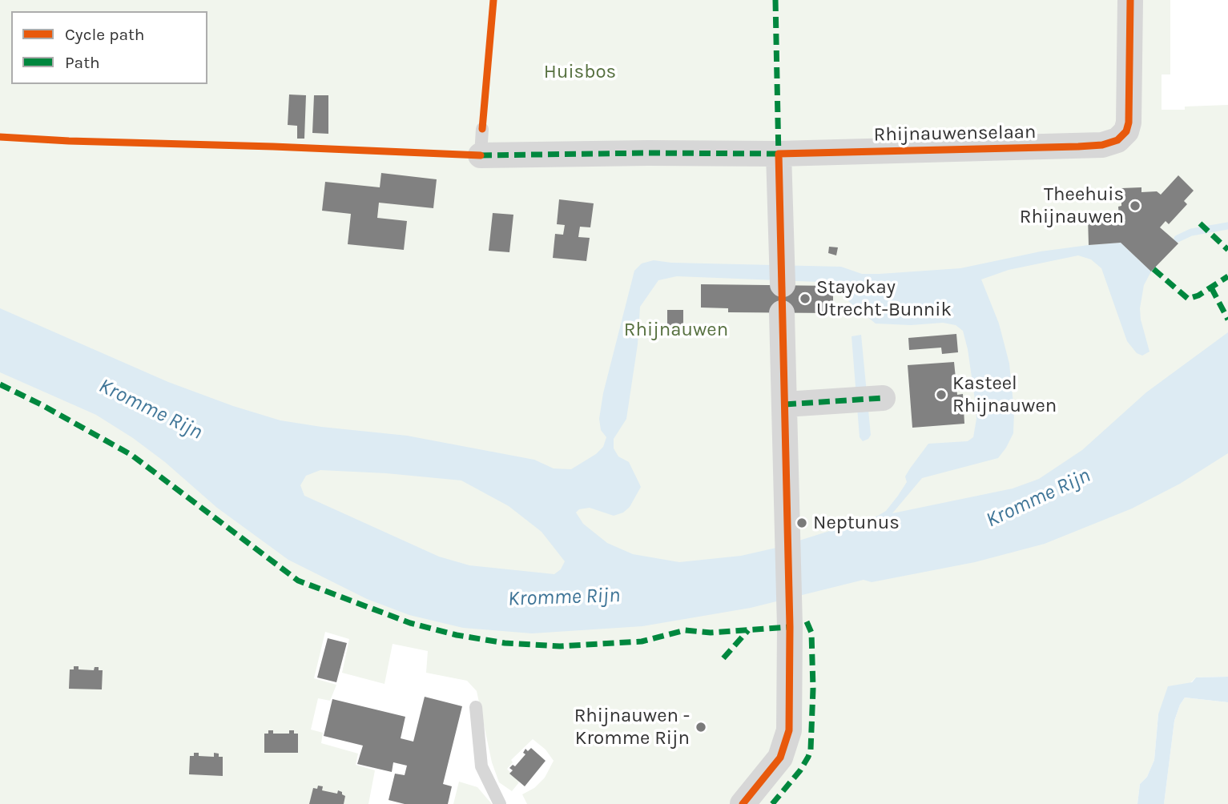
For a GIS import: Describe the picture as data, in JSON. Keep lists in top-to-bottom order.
{
  "streets": {
    "street": ["Rhijnauwenselaan"]
  },
  "water": ["Kromme Rijn"],
  "parks": ["Huisbos", "Rhijnauwen"],
  "places": [
    "Theehuis Rhijnauwen",
    "Stayokay Utrecht-Bunnik",
    "Kasteel Rhijnauwen",
    "Neptunus",
    "Rhijnauwen - Kromme Rijn"
  ],
  "legend": ["Cycle path", "Path"]
}
